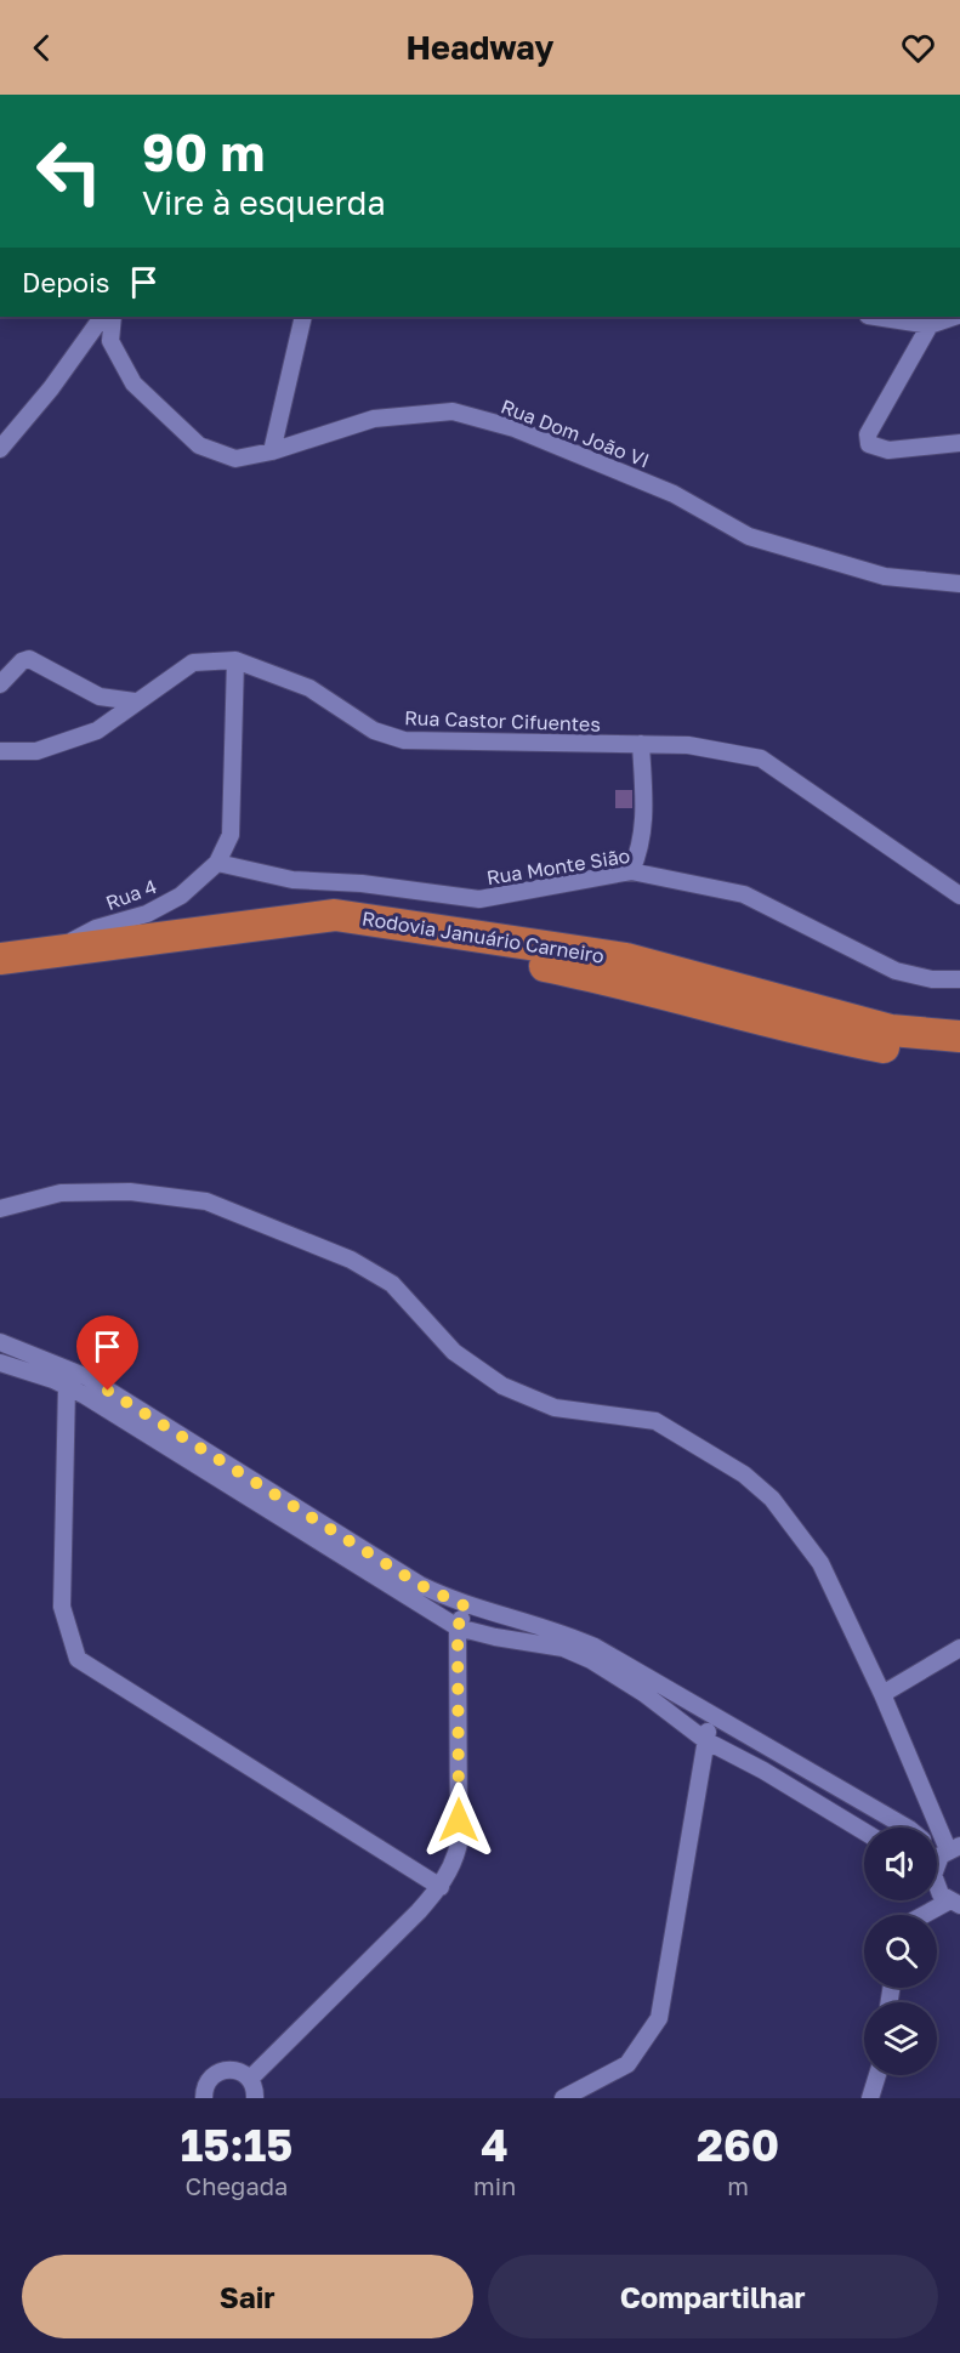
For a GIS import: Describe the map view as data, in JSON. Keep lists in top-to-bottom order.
{
  "streets": {
    "highway": ["Rodovia Januário Carneiro"],
    "street": [
      "Rua Dom João VI",
      "Rua Castor Cifuentes",
      "Rua Monte Sião",
      "Rua 4"
    ]
  },
  "crossings": [
    ["Rua Monte Sião", "Rua 4"],
    ["Rua 4", "Rodovia Januário Carneiro"]
  ],
  "page": {
    "header": "Headway",
    "turn": ["90 m", "Vire à esquerda"],
    "then": "Depois",
    "eta": [
      "15:15",
      "Chegada",
      "4",
      "min",
      "260",
      "m"
    ],
    "buttons": ["Sair", "Compartilhar"]
  }
}
